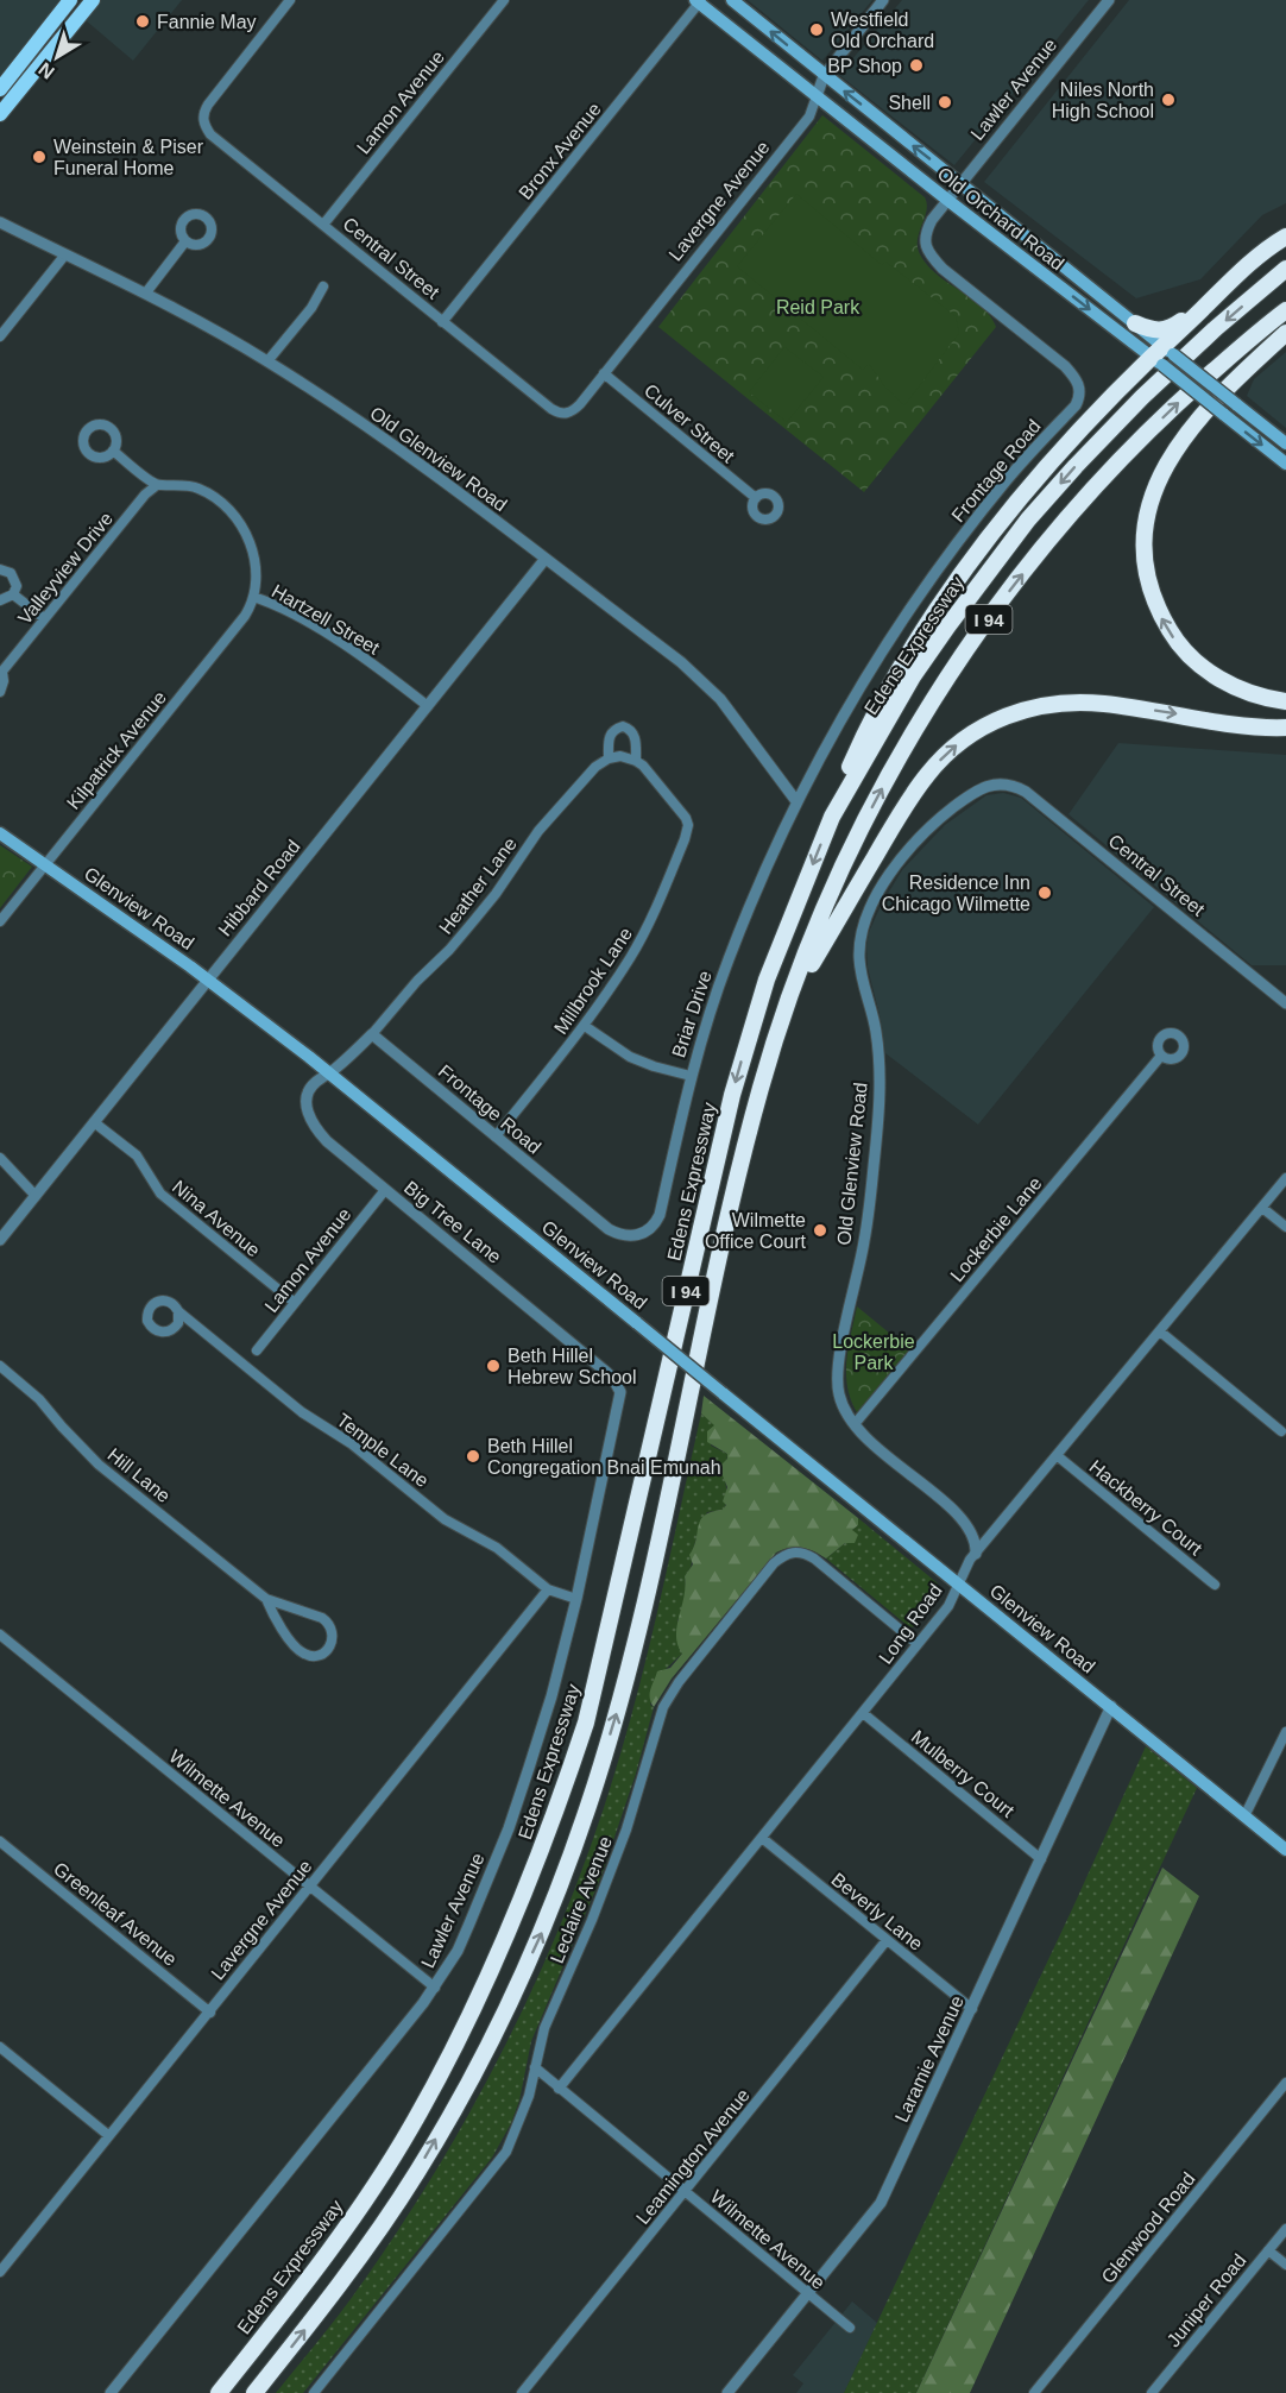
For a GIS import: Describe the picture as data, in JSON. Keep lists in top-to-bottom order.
{
  "streets": {
    "highway": ["I 94", "Edens Expressway"],
    "main road": ["Old Orchard Road", "Glenview Road"],
    "street": [
      "Lawler Avenue",
      "Lamon Avenue",
      "Bronx Avenue",
      "Lavergne Avenue",
      "Central Street",
      "Culver Street",
      "Old Glenview Road",
      "Frontage Road",
      "Valleyview Drive",
      "Hartzell Street",
      "Kilpatrick Avenue",
      "Heather Lane",
      "Hibbard Road",
      "Millbrook Lane",
      "Briar Drive",
      "Nina Avenue",
      "Big Tree Lane",
      "Lockerbie Lane",
      "Temple Lane",
      "Hill Lane",
      "Hackberry Court",
      "Long Road",
      "Mulberry Court",
      "Wilmette Avenue",
      "Leclaire Avenue",
      "Beverly Lane",
      "Greenleaf Avenue",
      "Laramie Avenue",
      "Leamington Avenue",
      "Glenwood Road",
      "Juniper Road"
    ]
  },
  "crossings": [
    ["Lawler Avenue", "Old Orchard Road"],
    ["Lawler Avenue", "Frontage Road"],
    ["Lawler Avenue", "Big Tree Lane"],
    ["Lawler Avenue", "Temple Lane"],
    ["Lawler Avenue", "Wilmette Avenue"],
    ["Lamon Avenue", "Central Street"],
    ["Lamon Avenue", "Nina Avenue"],
    ["Lamon Avenue", "Big Tree Lane"],
    ["Bronx Avenue", "Old Orchard Road"],
    ["Bronx Avenue", "Central Street"],
    ["Lavergne Avenue", "Old Orchard Road"],
    ["Lavergne Avenue", "Central Street"],
    ["Lavergne Avenue", "Culver Street"],
    ["Lavergne Avenue", "Temple Lane"],
    ["Lavergne Avenue", "Wilmette Avenue"],
    ["Lavergne Avenue", "Greenleaf Avenue"],
    ["Old Orchard Road", "Frontage Road"],
    ["Central Street", "Old Glenview Road"],
    ["Old Glenview Road", "Frontage Road"],
    ["Old Glenview Road", "Hibbard Road"],
    ["Old Glenview Road", "Briar Drive"],
    ["Old Glenview Road", "Lockerbie Lane"],
    ["Old Glenview Road", "Long Road"],
    ["Frontage Road", "Heather Lane"],
    ["Frontage Road", "Millbrook Lane"],
    ["Frontage Road", "Briar Drive"],
    ["Valleyview Drive", "Hartzell Street"],
    ["Hartzell Street", "Kilpatrick Avenue"],
    ["Hartzell Street", "Hibbard Road"],
    ["Kilpatrick Avenue", "Glenview Road"],
    ["Heather Lane", "Millbrook Lane"],
    ["Hibbard Road", "Glenview Road"],
    ["Hibbard Road", "Nina Avenue"],
    ["Glenview Road", "Big Tree Lane"],
    ["Glenview Road", "Long Road"],
    ["Glenview Road", "Laramie Avenue"],
    ["Hackberry Court", "Long Road"],
    ["Long Road", "Mulberry Court"],
    ["Long Road", "Wilmette Avenue"],
    ["Long Road", "Leclaire Avenue"],
    ["Long Road", "Beverly Lane"],
    ["Mulberry Court", "Laramie Avenue"],
    ["Wilmette Avenue", "Leclaire Avenue"],
    ["Wilmette Avenue", "Laramie Avenue"],
    ["Wilmette Avenue", "Leamington Avenue"],
    ["Beverly Lane", "Laramie Avenue"],
    ["Beverly Lane", "Leamington Avenue"]
  ],
  "parks": ["Reid Park", "Lockerbie Park"],
  "places": [
    "Fannie May",
    "Westfield Old Orchard",
    "BP Shop",
    "Niles North High School",
    "Shell",
    "Weinstein & Piser Funeral Home",
    "Residence Inn Chicago Wilmette",
    "Wilmette Office Court",
    "Beth Hillel Hebrew School",
    "Beth Hillel Congregation Bnai Emunah"
  ],
  "north": "bottom left"
}
